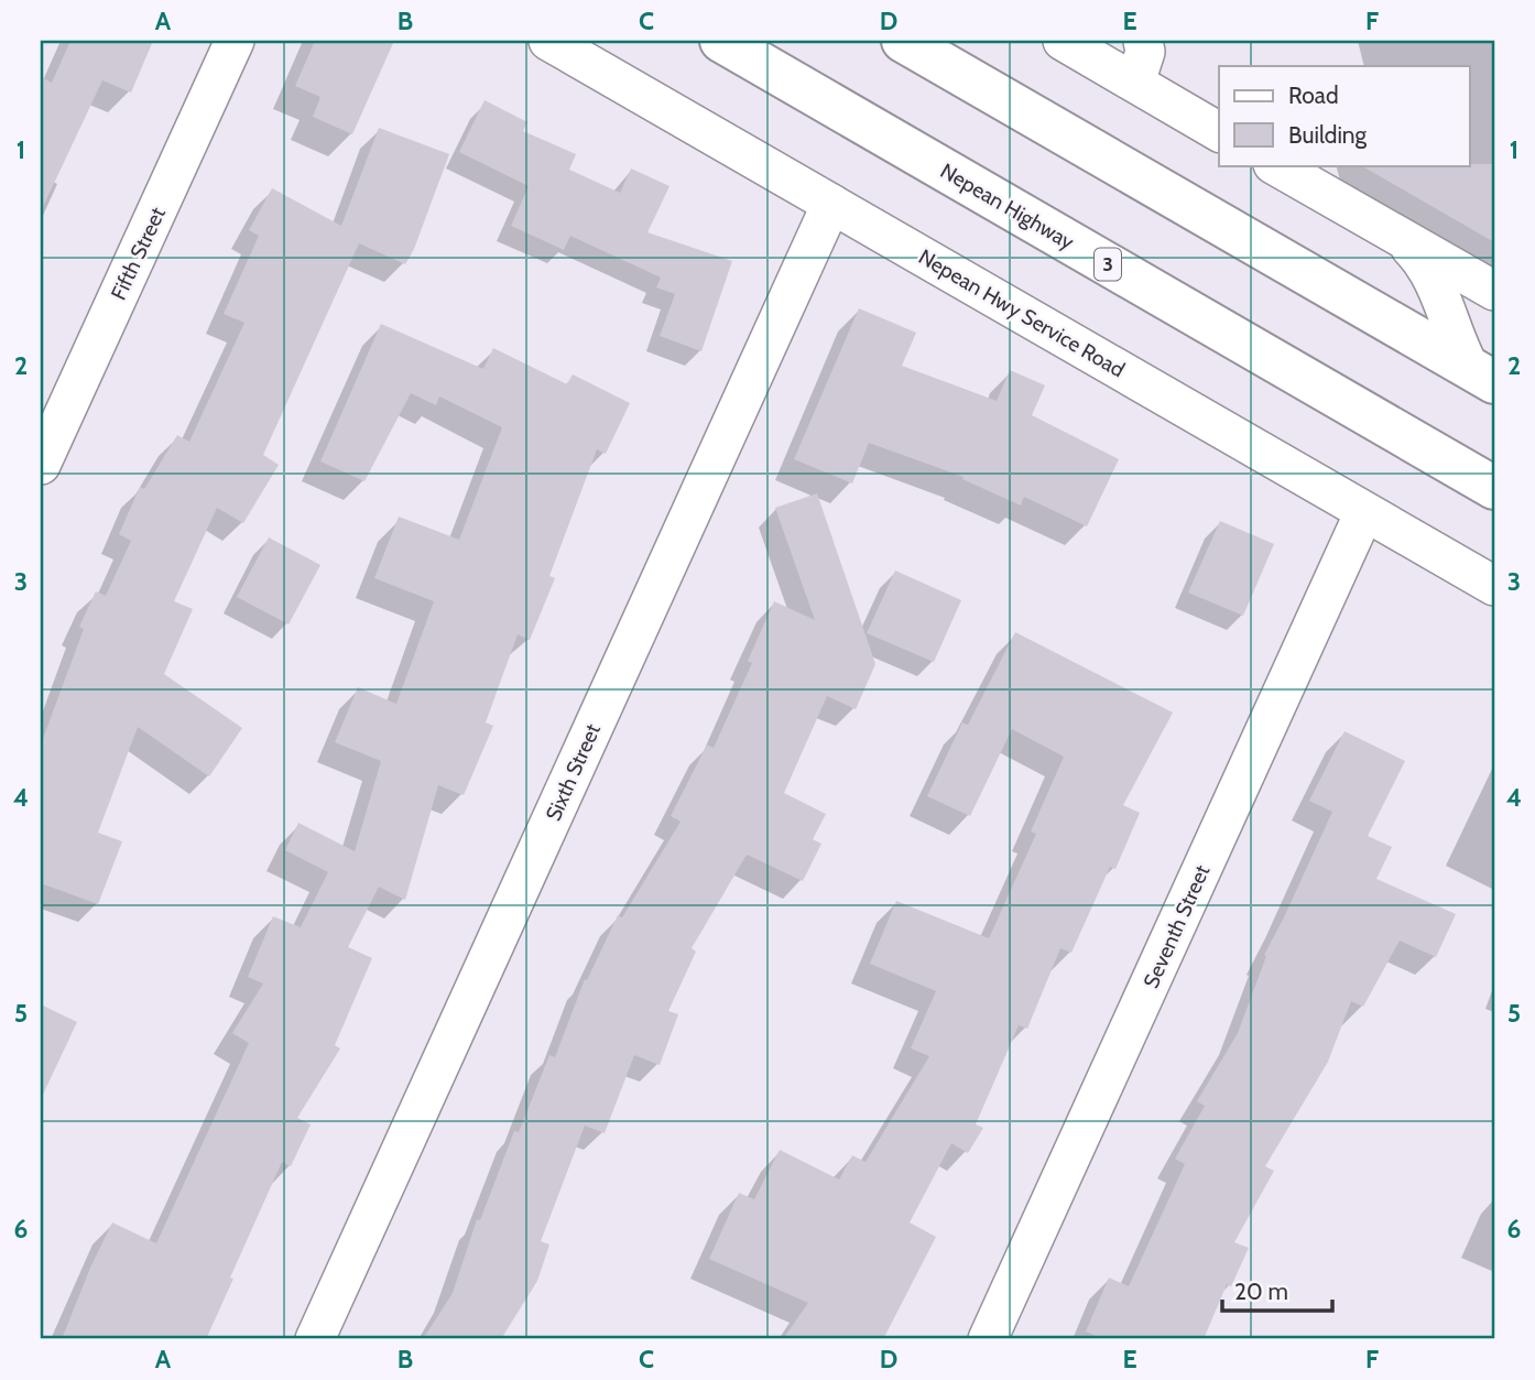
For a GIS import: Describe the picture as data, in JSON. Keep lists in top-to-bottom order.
{
  "streets": {
    "highway": ["Nepean Highway", "3"],
    "street": [
      "Fifth Street",
      "Nepean Hwy Service Road",
      "Sixth Street",
      "Seventh Street"
    ]
  },
  "crossings": [
    ["Nepean Hwy Service Road", "Sixth Street"],
    ["Nepean Hwy Service Road", "Seventh Street"]
  ],
  "legend": ["Road", "Building"],
  "scale_bar": "20 m",
  "grid": {
    "columns": [
      "A",
      "B",
      "C",
      "D",
      "E",
      "F"
    ],
    "rows": [
      "1",
      "2",
      "3",
      "4",
      "5",
      "6"
    ]
  }
}
